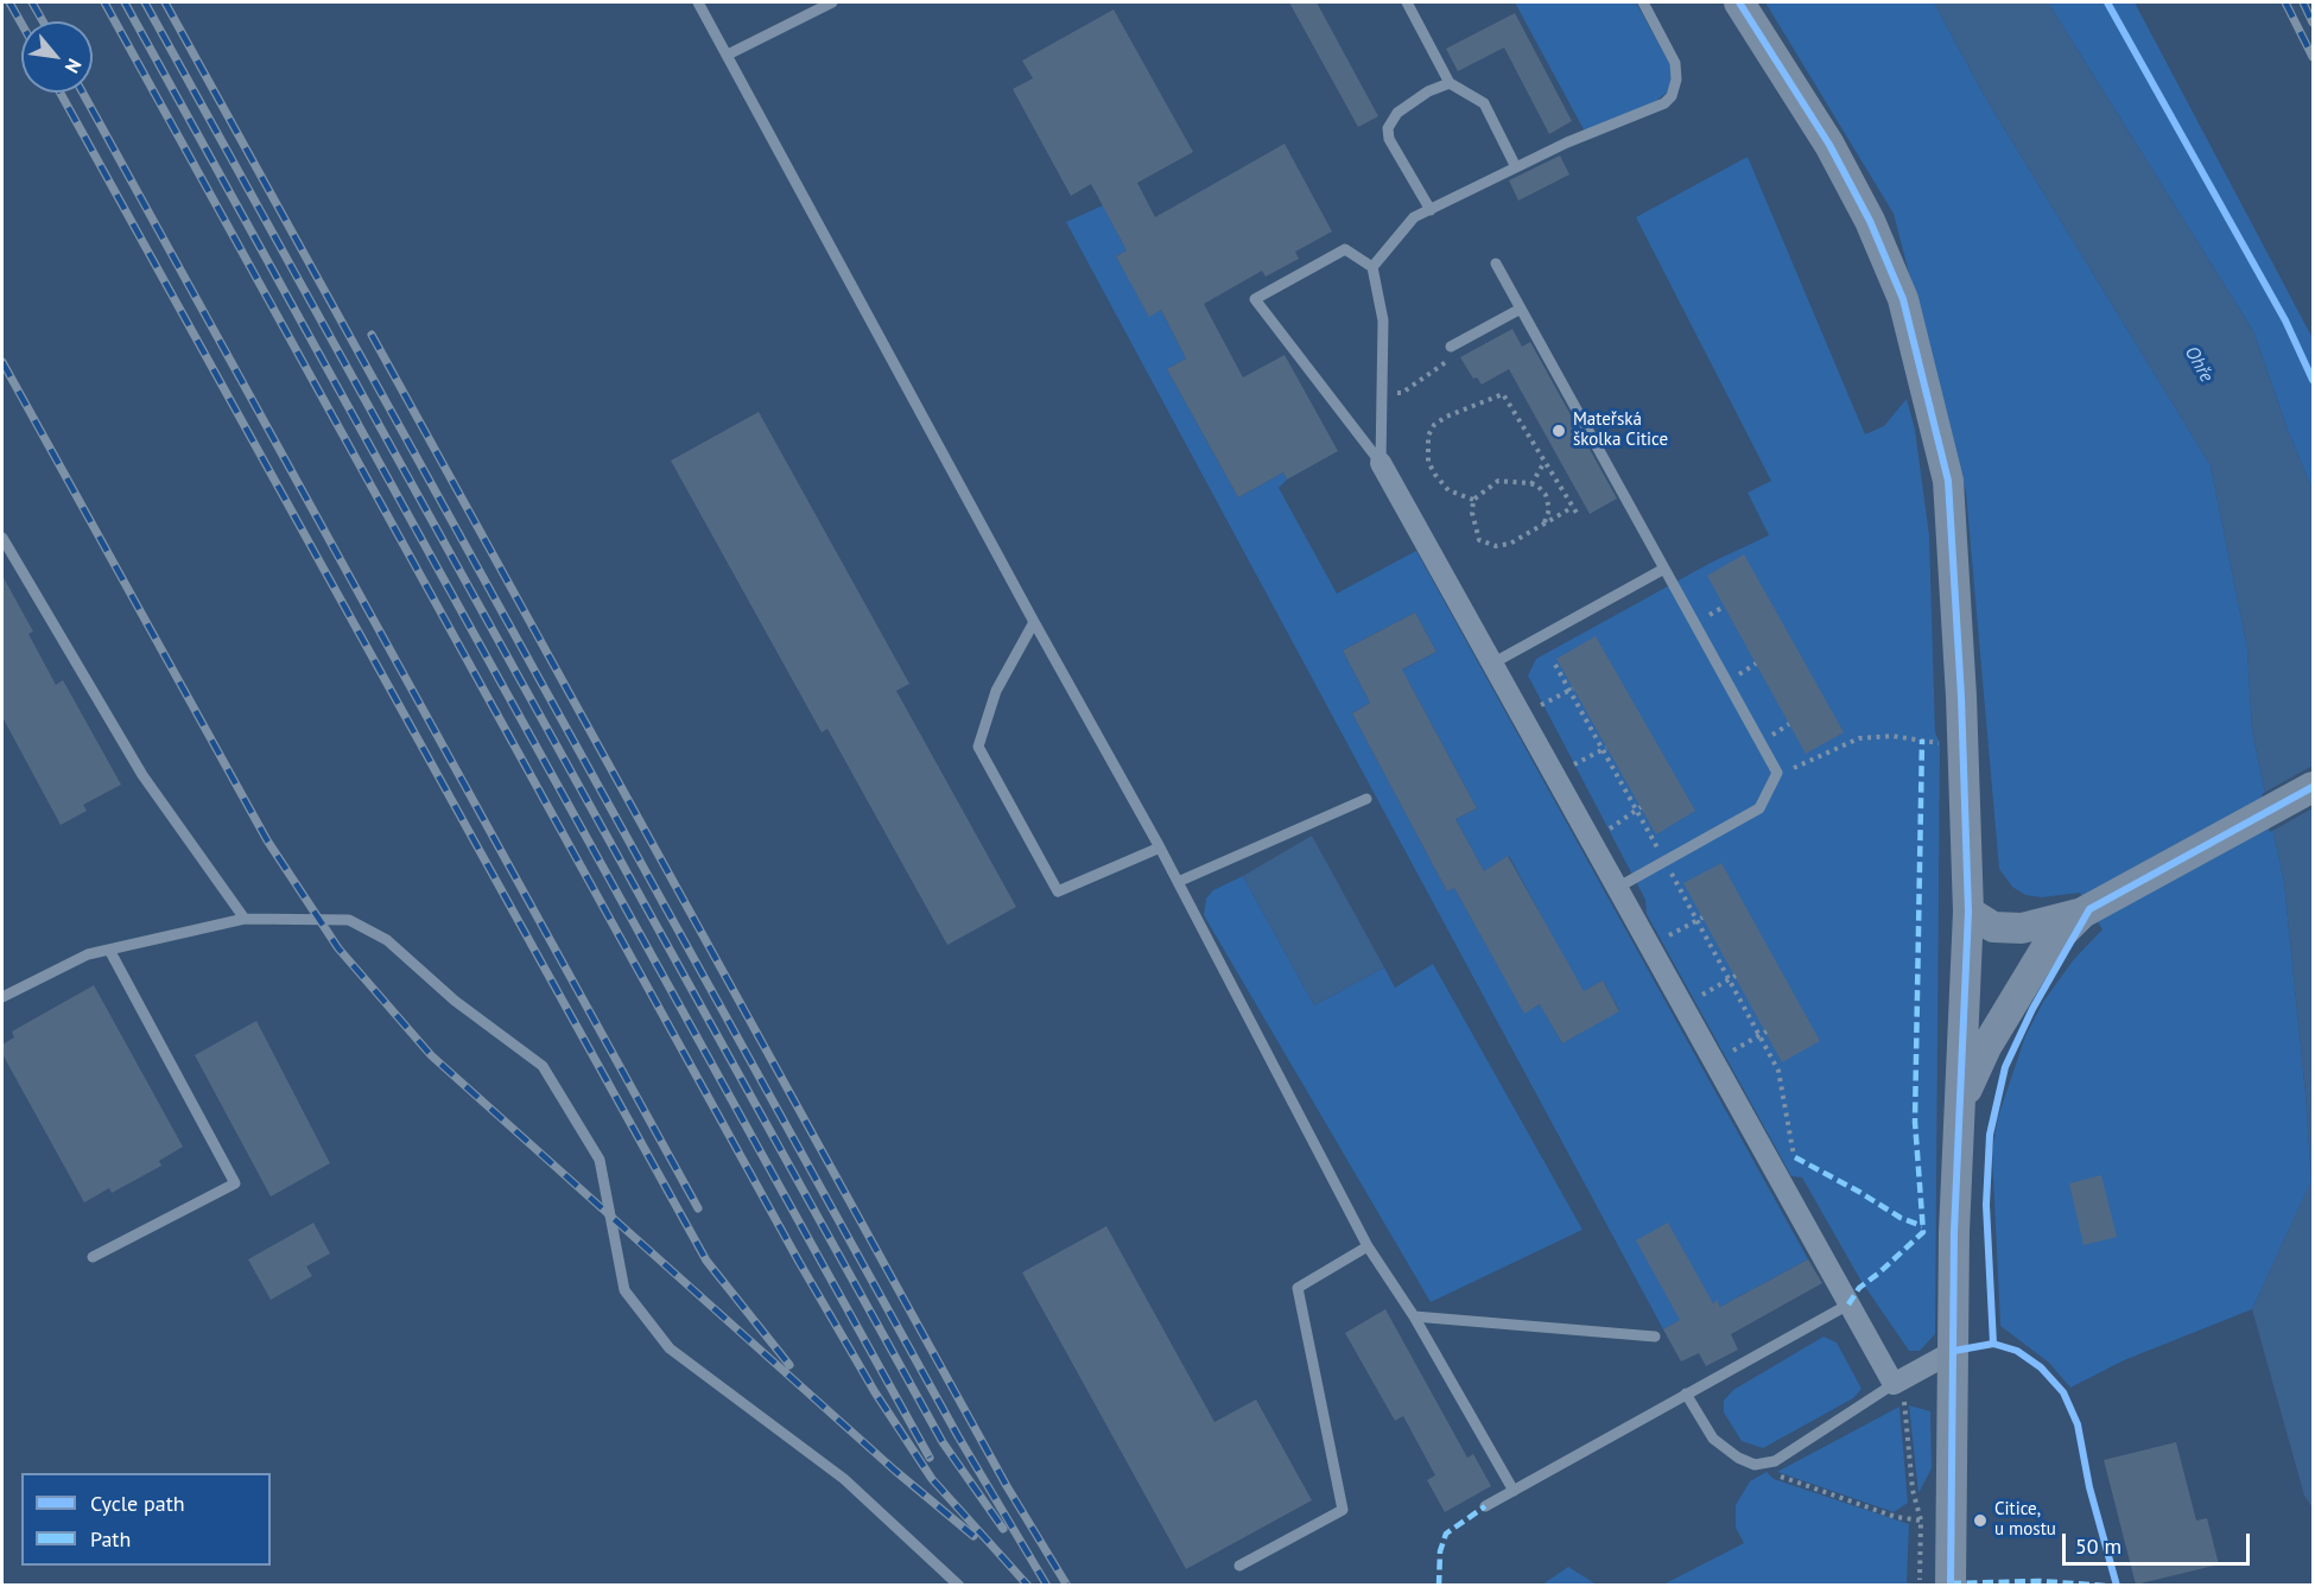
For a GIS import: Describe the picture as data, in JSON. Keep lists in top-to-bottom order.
{
  "water": ["Ohře"],
  "places": ["Mateřská školka Citice", "Citice, u mostu"],
  "legend": ["Cycle path", "Path"],
  "scale_bar": "50 m",
  "north": "bottom right"
}
